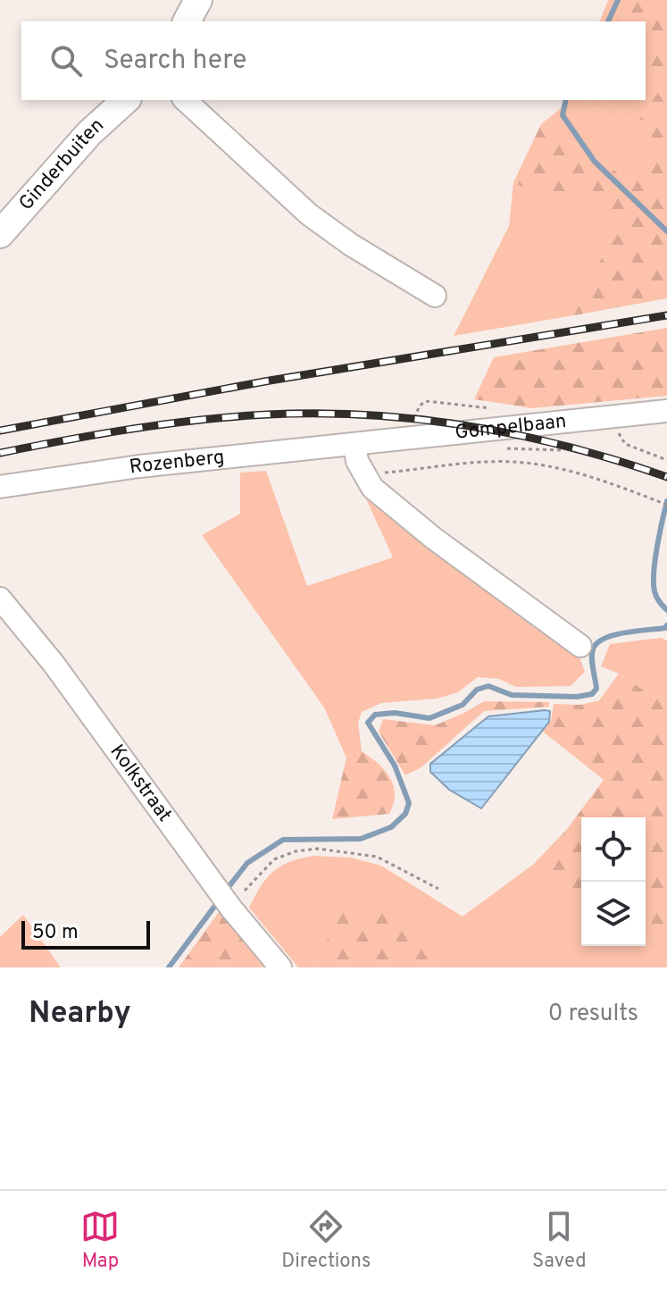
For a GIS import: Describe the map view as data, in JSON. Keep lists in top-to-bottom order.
{
  "streets": {
    "main road": ["Ginderbuiten"],
    "street": ["Gompelbaan", "Rozenberg", "Kolkstraat"]
  },
  "crossings": [
    ["Gompelbaan", "Rozenberg"]
  ],
  "scale_bar": "50 m",
  "page": {
    "search": "Search here",
    "scale": "50 m",
    "heading": ["Nearby", "0 results"],
    "nav": ["Map", "Directions", "Saved"]
  }
}
